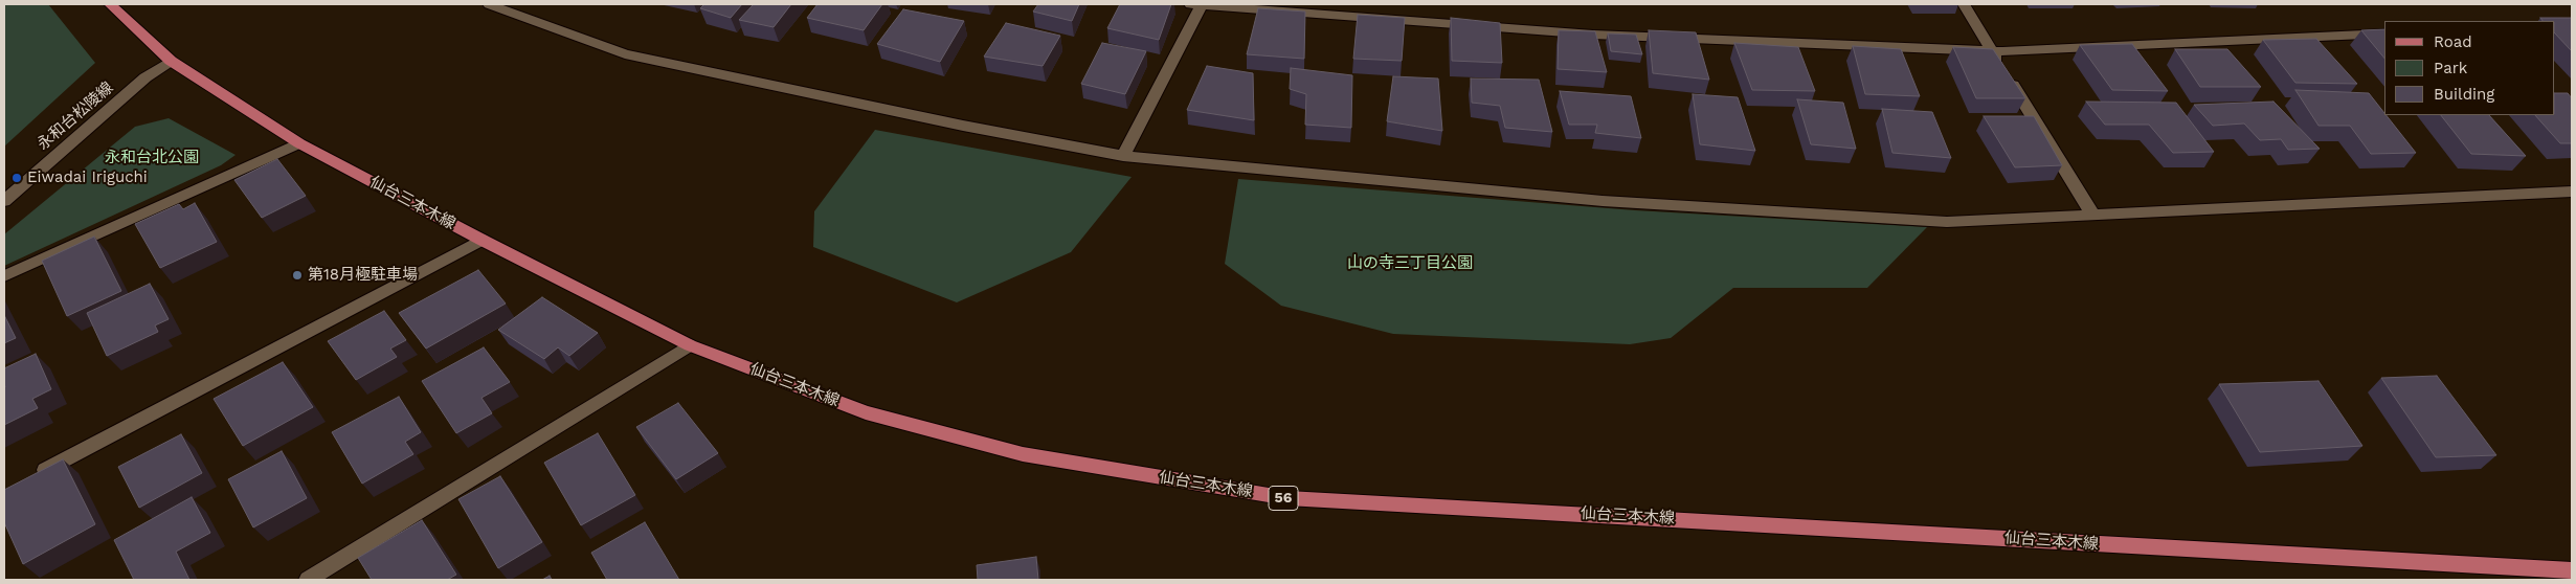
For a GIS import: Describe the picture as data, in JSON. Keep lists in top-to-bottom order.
{
  "streets": {
    "main road": ["仙台三本木線", "56"],
    "street": ["永和台松陵線"]
  },
  "crossings": [
    ["永和台松陵線", "仙台三本木線"]
  ],
  "parks": ["永和台北公園", "山の寺三丁目公園"],
  "places": ["Eiwadai Iriguchi", "第18月極駐車場"],
  "legend": ["Road", "Park", "Building"]
}
